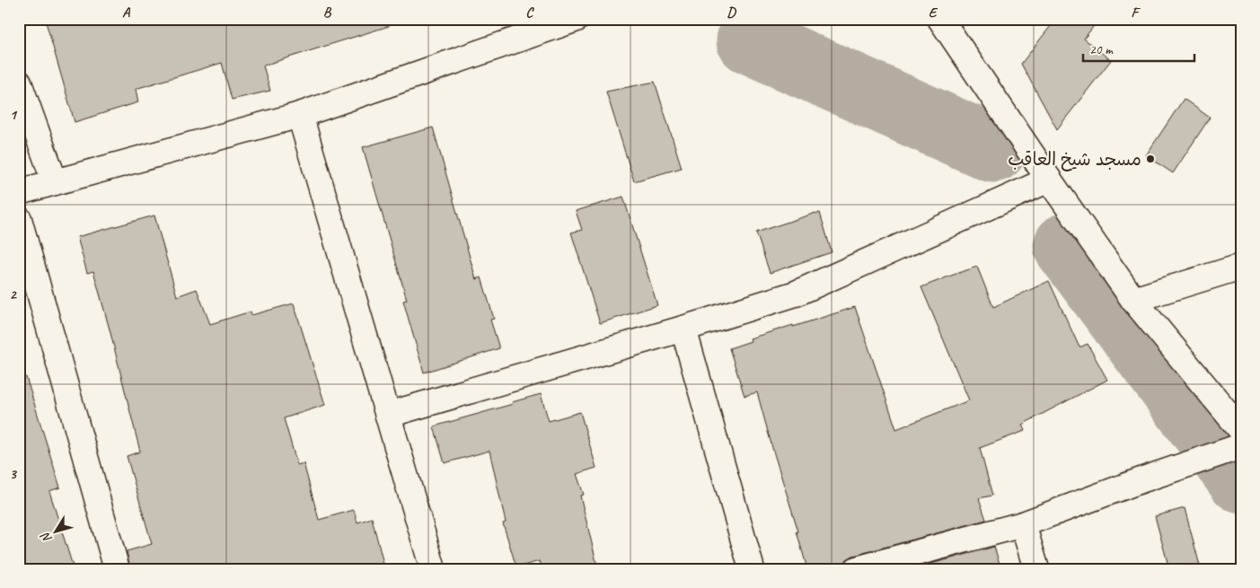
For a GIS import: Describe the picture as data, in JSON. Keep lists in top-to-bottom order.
{
  "places": ["مسجد شيخ العاقب"],
  "scale_bar": "20 m",
  "north": "bottom left",
  "grid": {
    "columns": [
      "A",
      "B",
      "C",
      "D",
      "E",
      "F"
    ],
    "rows": ["1", "2", "3"]
  }
}
